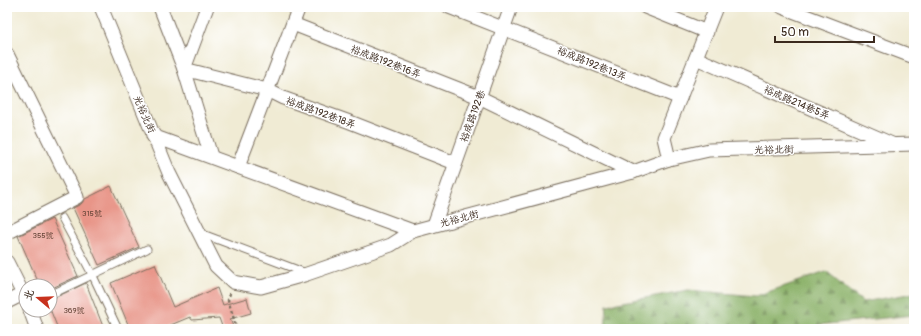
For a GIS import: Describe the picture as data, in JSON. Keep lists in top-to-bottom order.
{
  "streets": {
    "street": [
      "裕成路192巷16弄",
      "裕成路192巷13弄",
      "裕成路214巷5弄",
      "裕成路192巷18弄",
      "光裕北街",
      "裕成路192巷"
    ]
  },
  "crossings": [
    ["裕成路192巷16弄", "光裕北街"],
    ["裕成路192巷16弄", "裕成路192巷"],
    ["裕成路192巷13弄", "裕成路192巷"],
    ["裕成路214巷5弄", "光裕北街"],
    ["裕成路192巷18弄", "裕成路192巷"],
    ["光裕北街", "裕成路192巷"]
  ],
  "house_numbers": ["315號", "355號", "369號"],
  "scale_bar": "50 m",
  "north": "left"
}
